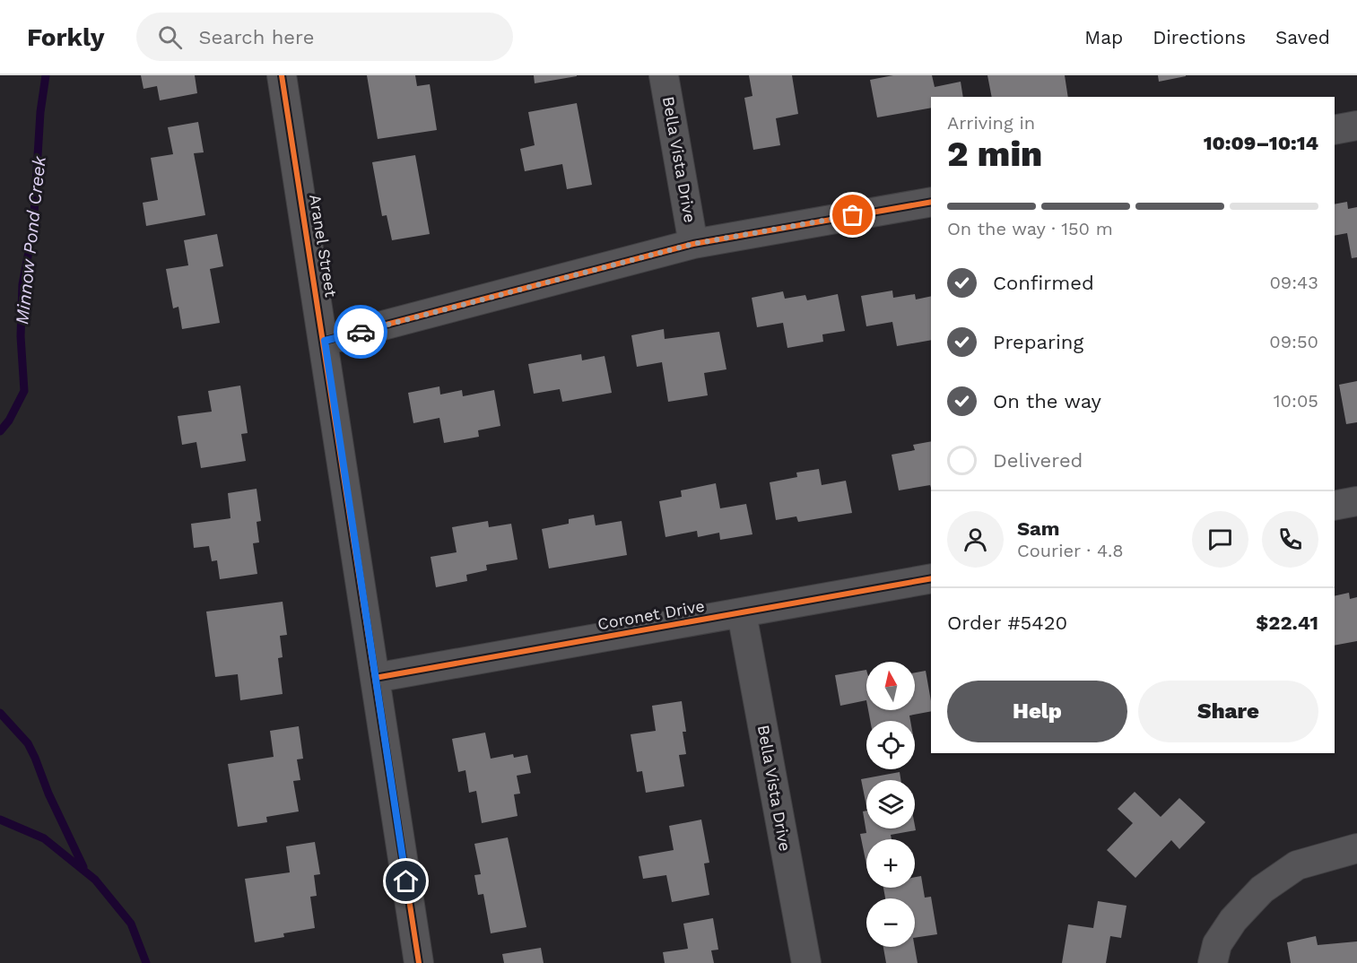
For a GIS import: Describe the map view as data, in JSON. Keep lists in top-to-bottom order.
{
  "streets": {
    "street": ["Bella Vista Drive", "Aranel Street", "Coronet Drive"]
  },
  "crossings": [
    ["Bella Vista Drive", "Coronet Drive"],
    ["Aranel Street", "Coronet Drive"]
  ],
  "water": ["Minnow Pond Creek"],
  "north": "top",
  "page": {
    "header": "Forkly",
    "search": "Search here",
    "nav": ["Map", "Directions", "Saved"],
    "heading": ["2 min", "Arriving in", "10:09–10:14"],
    "panel": [
      "Sam",
      "Courier · 4.8",
      "Order #5420",
      "$22.41"
    ],
    "bar": "On the way · 150 m",
    "list": [
      ["Confirmed", "09:43"],
      ["Preparing", "09:50"],
      ["On the way", "10:05"],
      "Delivered"
    ],
    "map_buttons": ["+", "−"],
    "buttons": ["Help", "Share"]
  }
}
